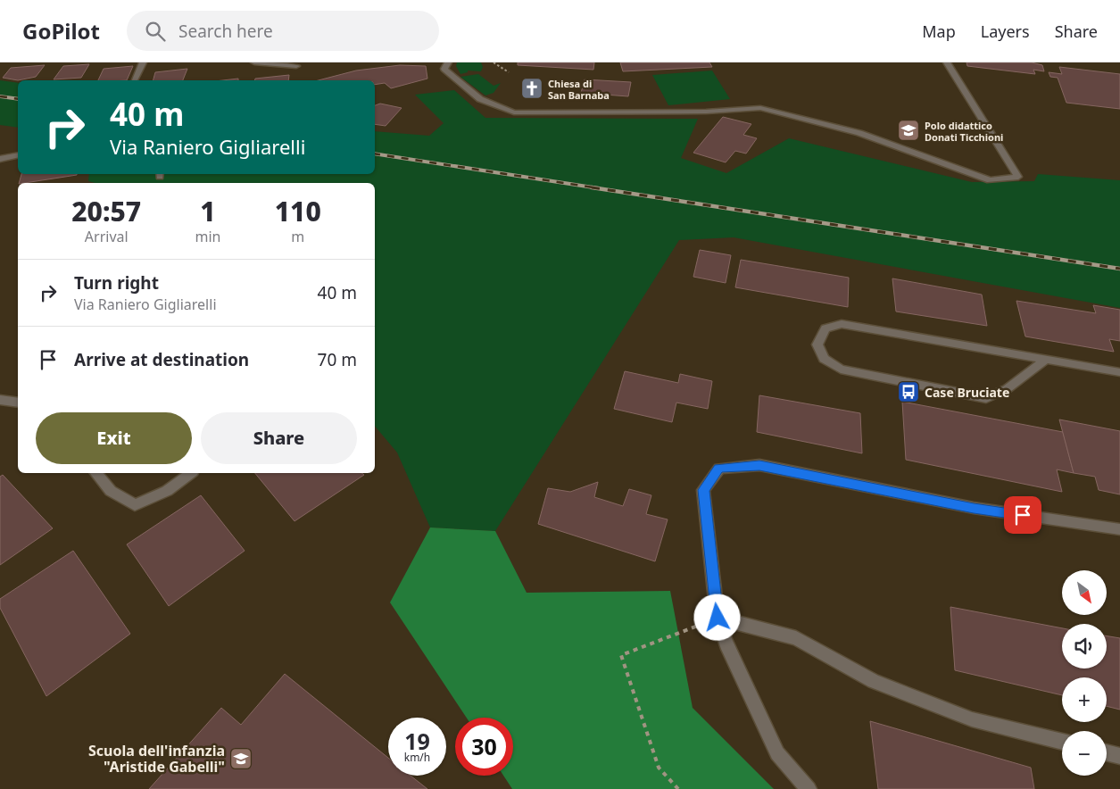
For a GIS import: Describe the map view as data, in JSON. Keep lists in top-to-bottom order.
{
  "places": {
    "church": ["Chiesa di San Barnaba"],
    "school or university": ["Polo didattico Donati Ticchioni", "Scuola dell'infanzia \"Aristide Gabelli\""],
    "bus stop": ["Case Bruciate"]
  },
  "north": "bottom right",
  "page": {
    "header": "GoPilot",
    "search": "Search here",
    "nav": ["Map", "Layers", "Share"],
    "turn": ["40 m", "Via Raniero Gigliarelli"],
    "eta": [
      "20:57",
      "Arrival",
      "1",
      "min",
      "110",
      "m"
    ],
    "list": [
      {
        "name": "Turn right",
        "note": "Via Raniero Gigliarelli",
        "value": "40 m"
      },
      {
        "name": "Arrive at destination",
        "value": "70 m"
      }
    ],
    "buttons": ["Exit", "Share"],
    "map_buttons": ["+", "−"],
    "speed": "19 km/h",
    "limit": "30"
  }
}
